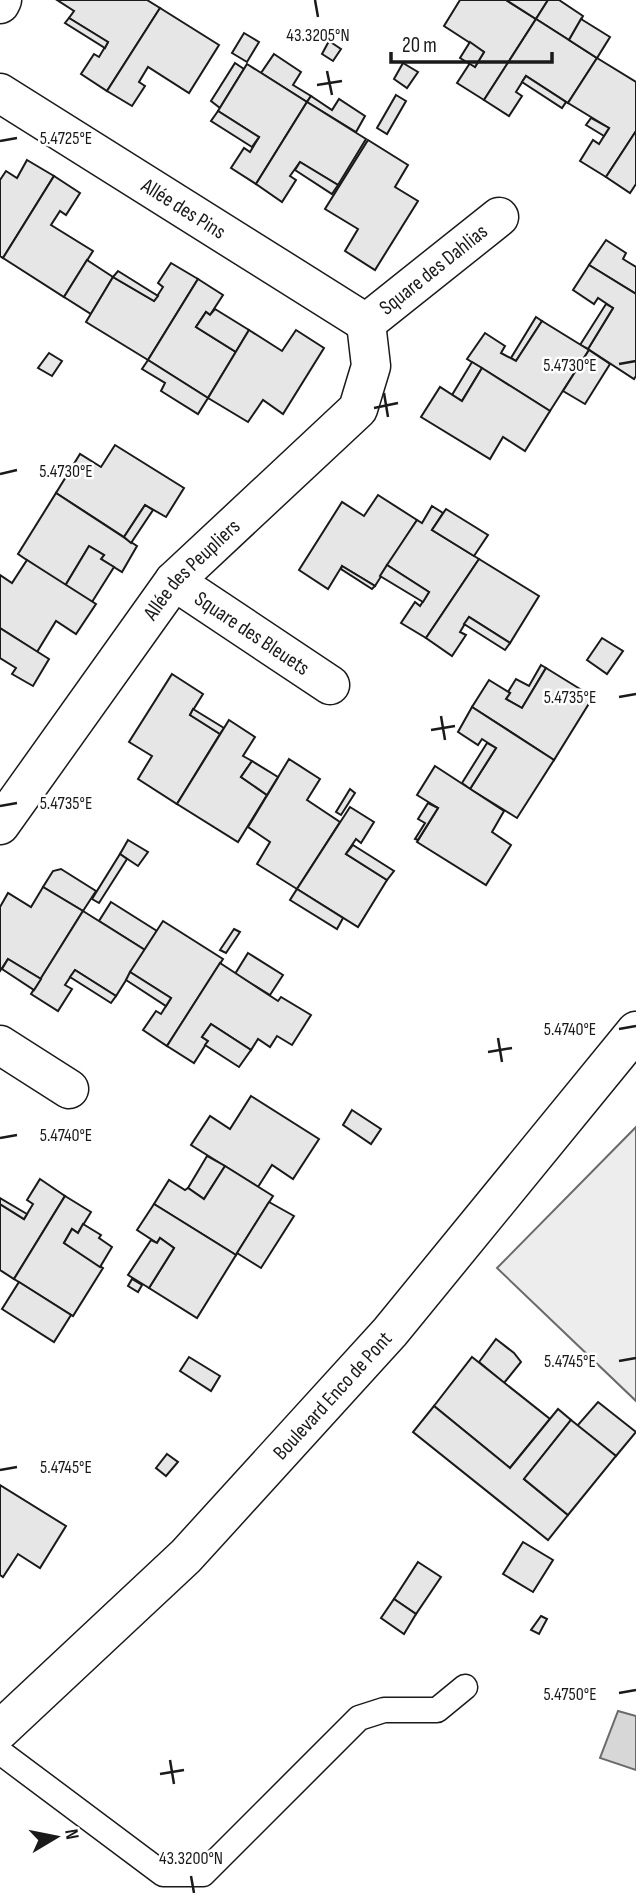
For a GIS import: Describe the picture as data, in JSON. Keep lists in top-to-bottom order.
{
  "streets": {
    "street": [
      "Allée des Pins",
      "Square des Dahlias",
      "Allée des Peupliers",
      "Square des Bleuets",
      "Boulevard Enco de Pont"
    ]
  },
  "crossings": [
    ["Allée des Pins", "Square des Dahlias"],
    ["Allée des Pins", "Allée des Peupliers"],
    ["Square des Dahlias", "Allée des Peupliers"],
    ["Allée des Peupliers", "Square des Bleuets"]
  ],
  "scale_bar": "20 m",
  "north": "right",
  "coordinates": [
    "43.3205°N",
    "5.4725°E",
    "5.4730°E",
    "5.4735°E",
    "5.4740°E",
    "5.4745°E",
    "5.4750°E",
    "43.3200°N"
  ]
}
